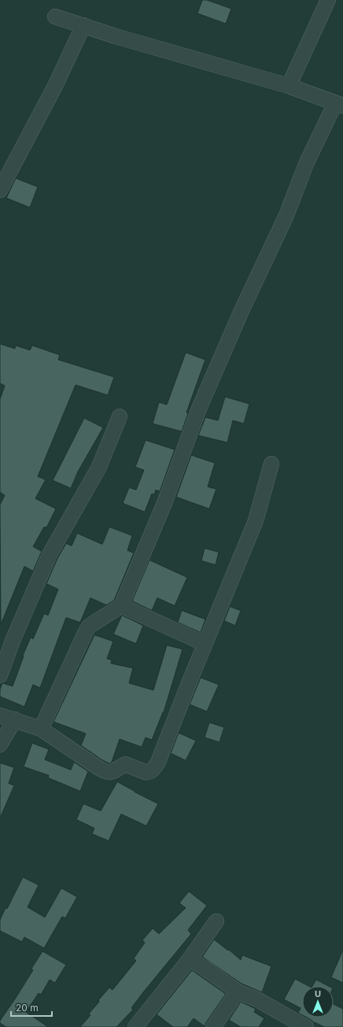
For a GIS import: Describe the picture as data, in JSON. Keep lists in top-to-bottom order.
{
  "scale_bar": "20 m",
  "north": "top"
}
